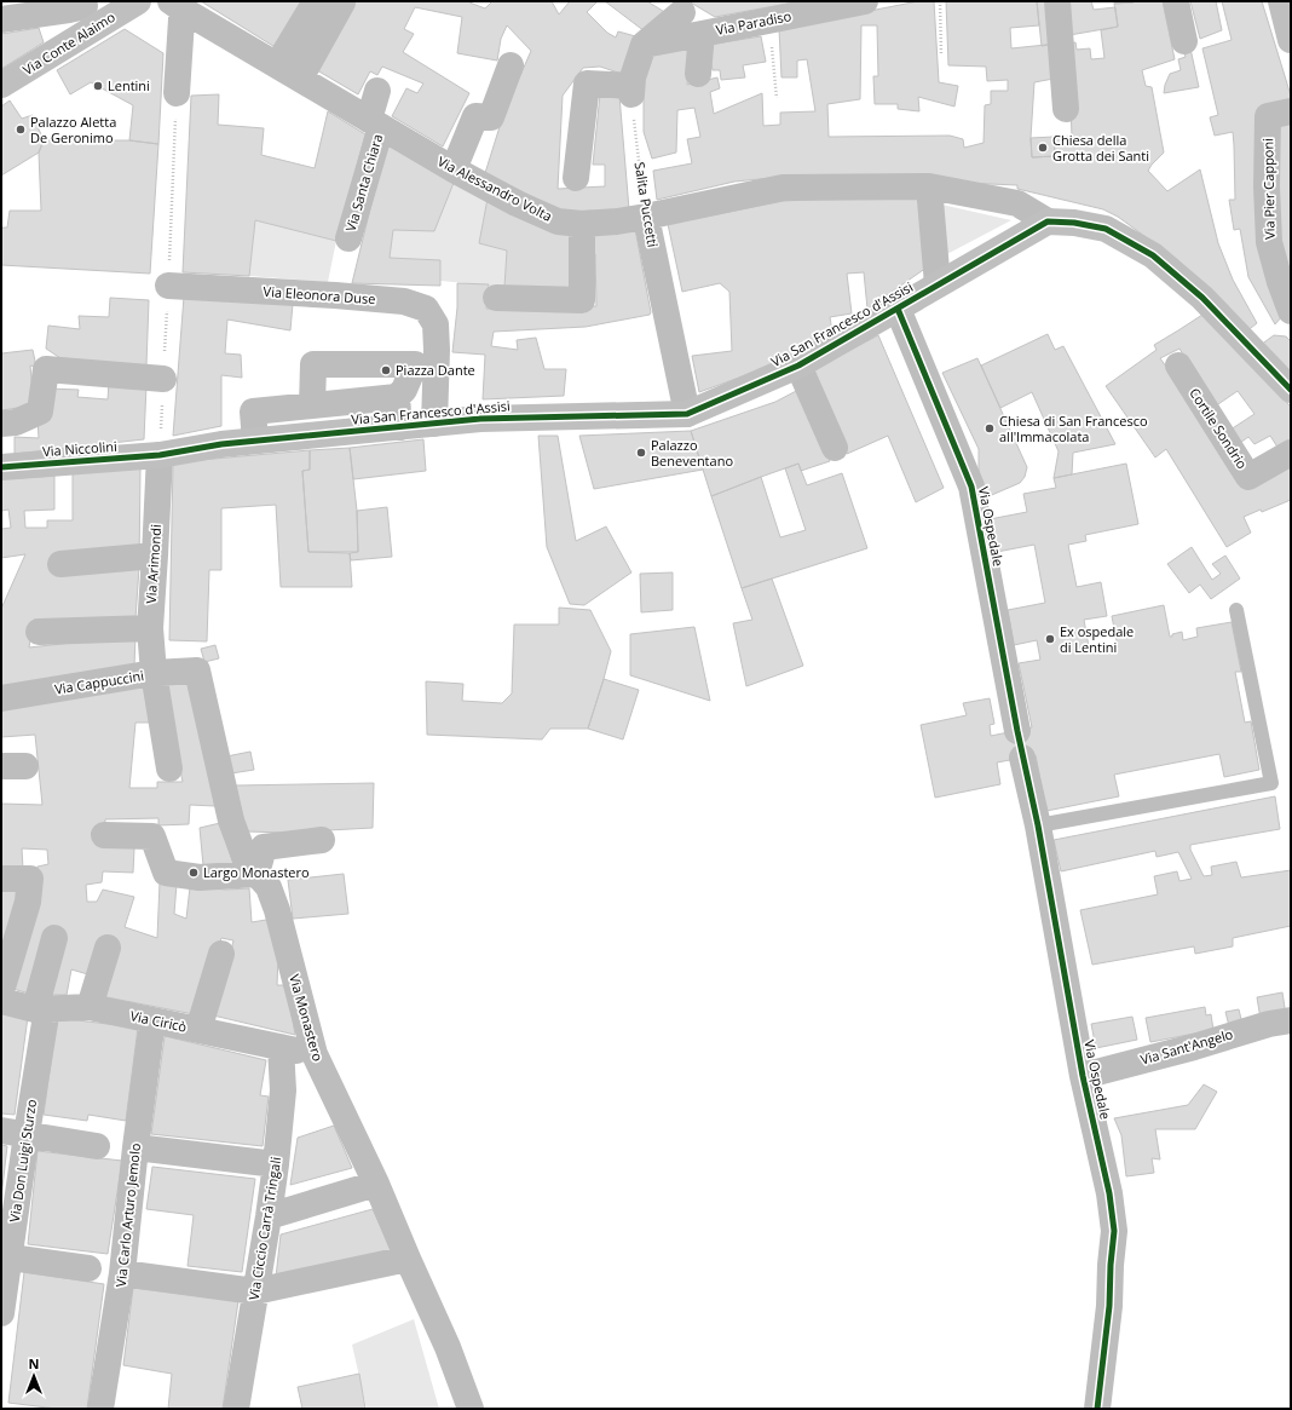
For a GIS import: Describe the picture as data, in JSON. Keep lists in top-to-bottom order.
{
  "streets": {
    "street": [
      "Via Paradiso",
      "Via Conte Alaimo",
      "Via Santa Chiara",
      "Via Alessandro Volta",
      "Via Pier Capponi",
      "Salita Puccetti",
      "Via Eleonora Duse",
      "Via San Francesco d'Assisi",
      "Cortile Sondrio",
      "Via Niccolini",
      "Via Ospedale",
      "Via Arimondi",
      "Via Cappuccini",
      "Via Monastero",
      "Via Ciricò",
      "Via Sant'Angelo",
      "Via Don Luigi Sturzo",
      "Via Carlo Arturo Jemolo",
      "Via Ciccio Carrà Tringali"
    ]
  },
  "crossings": [
    ["Via Santa Chiara", "Via Alessandro Volta"],
    ["Via Alessandro Volta", "Salita Puccetti"],
    ["Via Alessandro Volta", "Via San Francesco d'Assisi"],
    ["Salita Puccetti", "Via San Francesco d'Assisi"],
    ["Via Eleonora Duse", "Via San Francesco d'Assisi"],
    ["Via San Francesco d'Assisi", "Via Niccolini"],
    ["Via San Francesco d'Assisi", "Via Ospedale"],
    ["Via San Francesco d'Assisi", "Via Arimondi"],
    ["Via Niccolini", "Via Arimondi"],
    ["Via Ospedale", "Via Sant'Angelo"],
    ["Via Arimondi", "Via Cappuccini"],
    ["Via Cappuccini", "Via Monastero"],
    ["Via Monastero", "Via Ciricò"],
    ["Via Ciricò", "Via Don Luigi Sturzo"],
    ["Via Ciricò", "Via Carlo Arturo Jemolo"],
    ["Via Ciricò", "Via Ciccio Carrà Tringali"]
  ],
  "places": [
    "Lentini",
    "Palazzo Aletta De Geronimo",
    "Chiesa della Grotta dei Santi",
    "Piazza Dante",
    "Chiesa di San Francesco all'Immacolata",
    "Palazzo Beneventano",
    "Ex ospedale di Lentini",
    "Largo Monastero"
  ],
  "north": "top"
}
